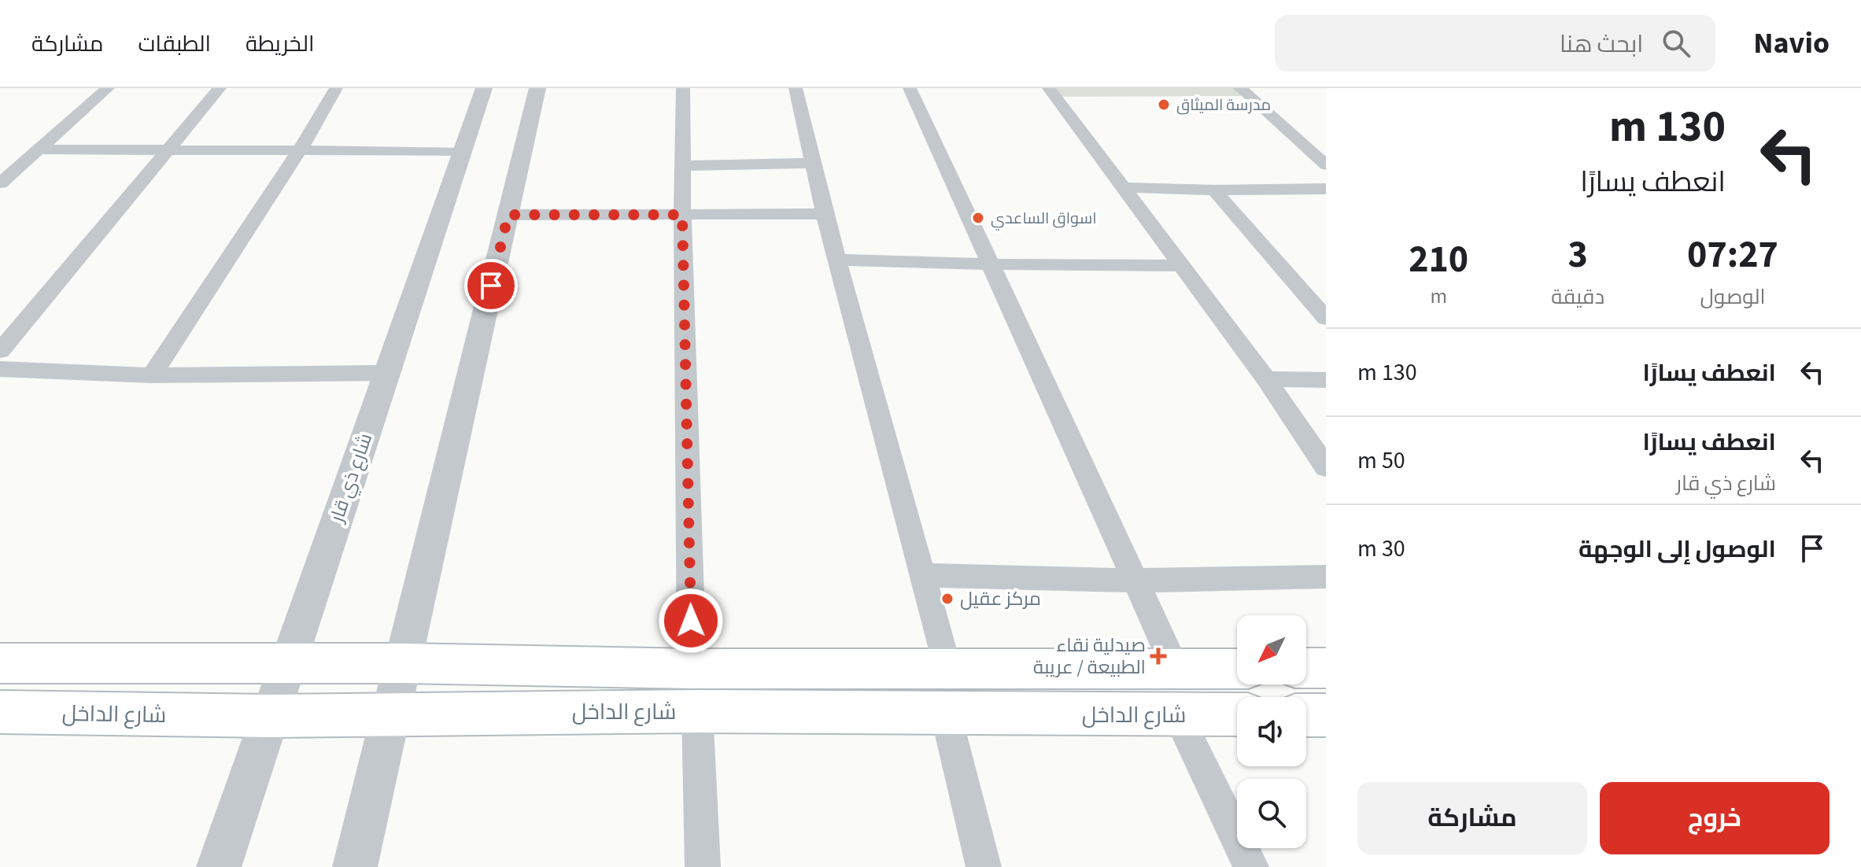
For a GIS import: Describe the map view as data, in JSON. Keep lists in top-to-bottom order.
{
  "streets": {
    "main road": ["شارع الداخل"],
    "street": ["شارع ذي قار"]
  },
  "crossings": [
    ["شارع ذي قار", "شارع الداخل"]
  ],
  "places": {
    "other": ["مدرسة الميثاق", "اسواق الساعدي", "مركز عقيل"],
    "health": ["صيدلية نقاء الطبيعة / عريبة"]
  },
  "north": "bottom left",
  "page": {
    "header": "Navio",
    "search": "ابحث هنا",
    "nav": ["الخريطة", "الطبقات", "مشاركة"],
    "turn": ["130 m", "انعطف يسارًا"],
    "eta": [
      "07:27",
      "الوصول",
      "3",
      "دقيقة",
      "210",
      "m"
    ],
    "list": [
      {
        "name": "انعطف يسارًا",
        "value": "130 m"
      },
      {
        "name": "انعطف يسارًا",
        "note": "شارع ذي قار",
        "value": "50 m"
      },
      {
        "name": "الوصول إلى الوجهة",
        "value": "30 m"
      }
    ],
    "buttons": ["خروج", "مشاركة"]
  }
}
